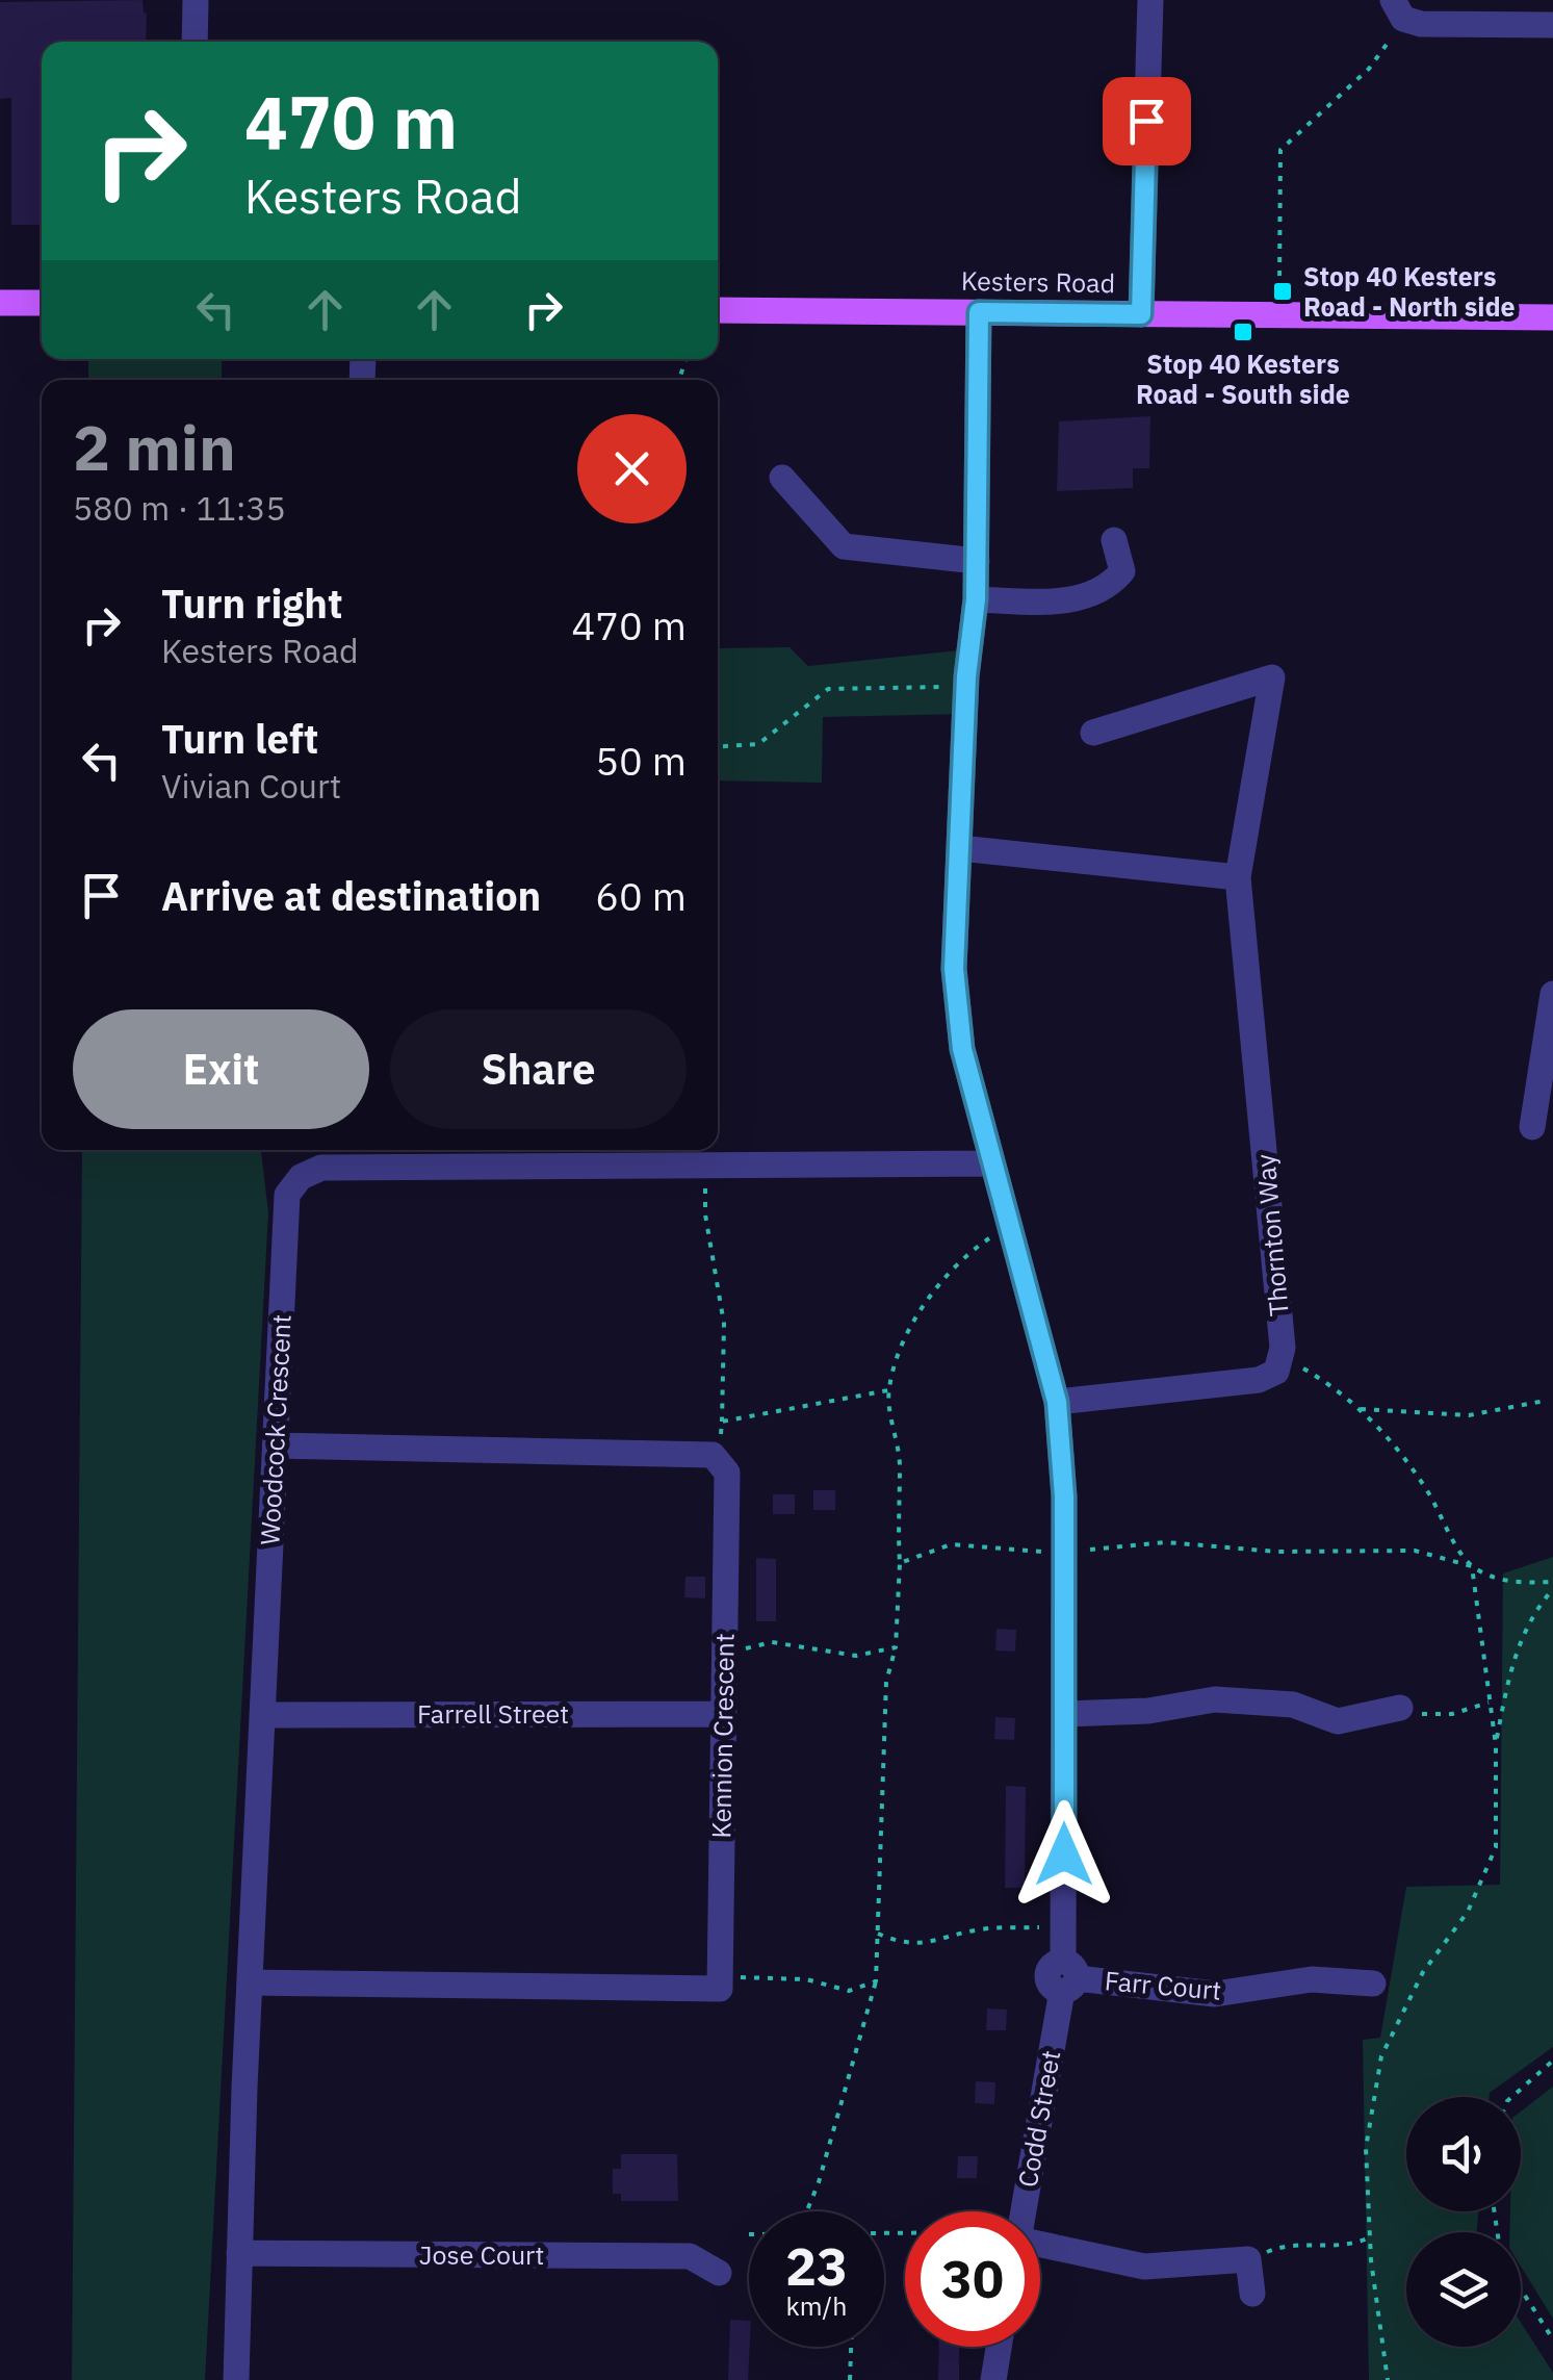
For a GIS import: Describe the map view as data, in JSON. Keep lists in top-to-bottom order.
{
  "streets": {
    "main road": ["Kesters Road"],
    "street": [
      "Thornton Way",
      "Woodcock Crescent",
      "Farrell Street",
      "Kennion Crescent",
      "Farr Court",
      "Codd Street",
      "Jose Court"
    ]
  },
  "crossings": [
    ["Kesters Road", "Codd Street"],
    ["Thornton Way", "Codd Street"],
    ["Woodcock Crescent", "Farrell Street"],
    ["Woodcock Crescent", "Kennion Crescent"],
    ["Woodcock Crescent", "Codd Street"],
    ["Woodcock Crescent", "Jose Court"],
    ["Farrell Street", "Kennion Crescent"],
    ["Farr Court", "Codd Street"]
  ],
  "places": {
    "transit": ["Stop 40 Kesters Road - North side", "Stop 40 Kesters Road - South side"]
  },
  "page": {
    "turn": ["470 m", "Kesters Road"],
    "heading": ["2 min", "580 m · 11:35"],
    "list": [
      {
        "name": "Turn right",
        "note": "Kesters Road",
        "value": "470 m"
      },
      {
        "name": "Turn left",
        "note": "Vivian Court",
        "value": "50 m"
      },
      {
        "name": "Arrive at destination",
        "value": "60 m"
      }
    ],
    "buttons": ["Exit", "Share"],
    "speed": "23 km/h",
    "limit": "30"
  }
}
